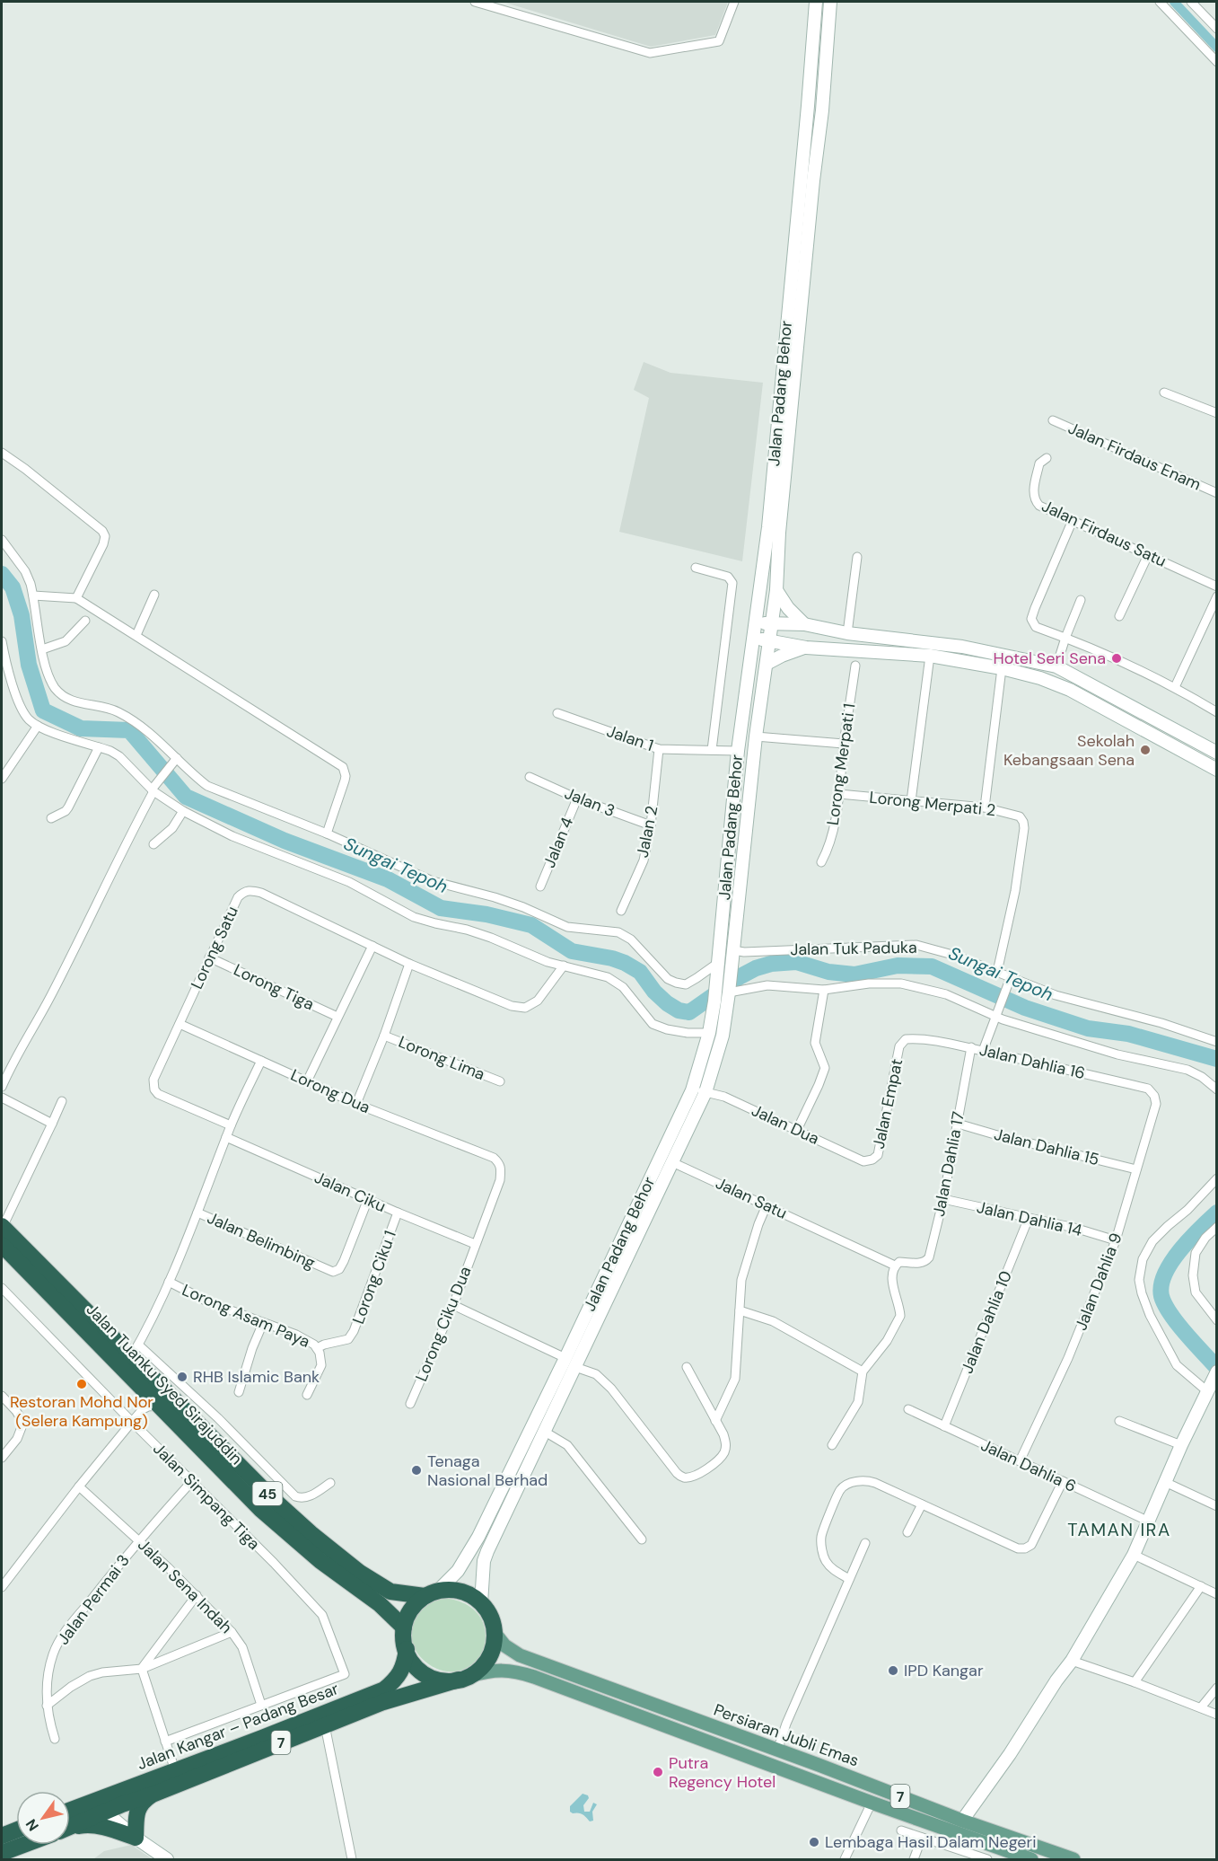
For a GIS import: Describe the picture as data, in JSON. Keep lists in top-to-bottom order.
{
  "streets": {
    "highway": [
      "Jalan Tuanku Syed Sirajuddin",
      "45",
      "Jalan Kangar – Padang Besar",
      "7"
    ],
    "main road": ["Jalan Padang Behor", "Persiaran Jubli Emas"],
    "street": [
      "Jalan Firdaus Enam",
      "Jalan Firdaus Satu",
      "Jalan 1",
      "Lorong Merpati 1",
      "Jalan 3",
      "Lorong Merpati 2",
      "Jalan 2",
      "Jalan 4",
      "Lorong Satu",
      "Jalan Tuk Paduka",
      "Lorong Tiga",
      "Lorong Lima",
      "Jalan Dahlia 16",
      "Lorong Dua",
      "Jalan Empat",
      "Jalan Dua",
      "Jalan Dahlia 15",
      "Jalan Dahlia 17",
      "Jalan Ciku",
      "Jalan Satu",
      "Jalan Dahlia 14",
      "Jalan Belimbing",
      "Lorong Ciku 1",
      "Jalan Dahlia 9",
      "Lorong Asam Paya",
      "Jalan Dahlia 10",
      "Lorong Ciku Dua",
      "Jalan Dahlia 6",
      "Jalan Simpang Tiga",
      "Jalan Sena Indah",
      "Jalan Permai 3"
    ]
  },
  "crossings": [
    ["Jalan Padang Behor", "Jalan 1"],
    ["Jalan Padang Behor", "Jalan Tuk Paduka"],
    ["Jalan Padang Behor", "Jalan Dua"],
    ["Jalan Padang Behor", "Jalan Satu"],
    ["Jalan Padang Behor", "Jalan Tuanku Syed Sirajuddin"],
    ["Jalan Padang Behor", "Jalan Kangar – Padang Besar"],
    ["Jalan Padang Behor", "Persiaran Jubli Emas"],
    ["Jalan Padang Behor", "7"],
    ["Jalan 1", "Jalan 2"],
    ["Lorong Merpati 1", "Lorong Merpati 2"],
    ["Jalan 3", "Jalan 2"],
    ["Jalan 3", "Jalan 4"],
    ["Lorong Merpati 2", "Jalan Tuk Paduka"],
    ["Lorong Satu", "Lorong Tiga"],
    ["Lorong Satu", "Lorong Dua"],
    ["Jalan Dahlia 16", "Jalan Empat"],
    ["Jalan Dahlia 16", "Jalan Dahlia 17"],
    ["Jalan Dahlia 16", "Jalan Dahlia 9"],
    ["Lorong Dua", "Lorong Ciku Dua"],
    ["Jalan Empat", "Jalan Dua"],
    ["Jalan Dahlia 15", "Jalan Dahlia 17"],
    ["Jalan Dahlia 15", "Jalan Dahlia 9"],
    ["Jalan Dahlia 17", "Jalan Satu"],
    ["Jalan Dahlia 17", "Jalan Dahlia 14"],
    ["Jalan Ciku", "Jalan Belimbing"],
    ["Jalan Ciku", "Lorong Ciku 1"],
    ["Jalan Ciku", "Lorong Ciku Dua"],
    ["Jalan Dahlia 14", "Jalan Dahlia 9"],
    ["Jalan Dahlia 14", "Jalan Dahlia 10"],
    ["Lorong Ciku 1", "Lorong Asam Paya"],
    ["Jalan Dahlia 9", "Jalan Dahlia 6"],
    ["Jalan Dahlia 10", "Jalan Dahlia 6"],
    ["Jalan Tuanku Syed Sirajuddin", "Jalan Kangar – Padang Besar"],
    ["Jalan Tuanku Syed Sirajuddin", "Persiaran Jubli Emas"],
    ["Jalan Tuanku Syed Sirajuddin", "7"],
    ["Jalan Simpang Tiga", "Jalan Sena Indah"],
    ["Jalan Simpang Tiga", "Jalan Permai 3"],
    ["Jalan Sena Indah", "Jalan Permai 3"],
    ["Jalan Kangar – Padang Besar", "Persiaran Jubli Emas"],
    ["Jalan Kangar – Padang Besar", "7"],
    ["Persiaran Jubli Emas", "7"]
  ],
  "districts": ["TAMAN IRA"],
  "water": ["Sungai Tepoh"],
  "places": [
    "Hotel Seri Sena",
    "Sekolah Kebangsaan Sena",
    "RHB Islamic Bank",
    "Restoran Mohd Nor (Selera Kampung)",
    "Tenaga Nasional Berhad",
    "IPD Kangar",
    "Putra Regency Hotel",
    "Lembaga Hasil Dalam Negeri"
  ],
  "north": "bottom left"
}
